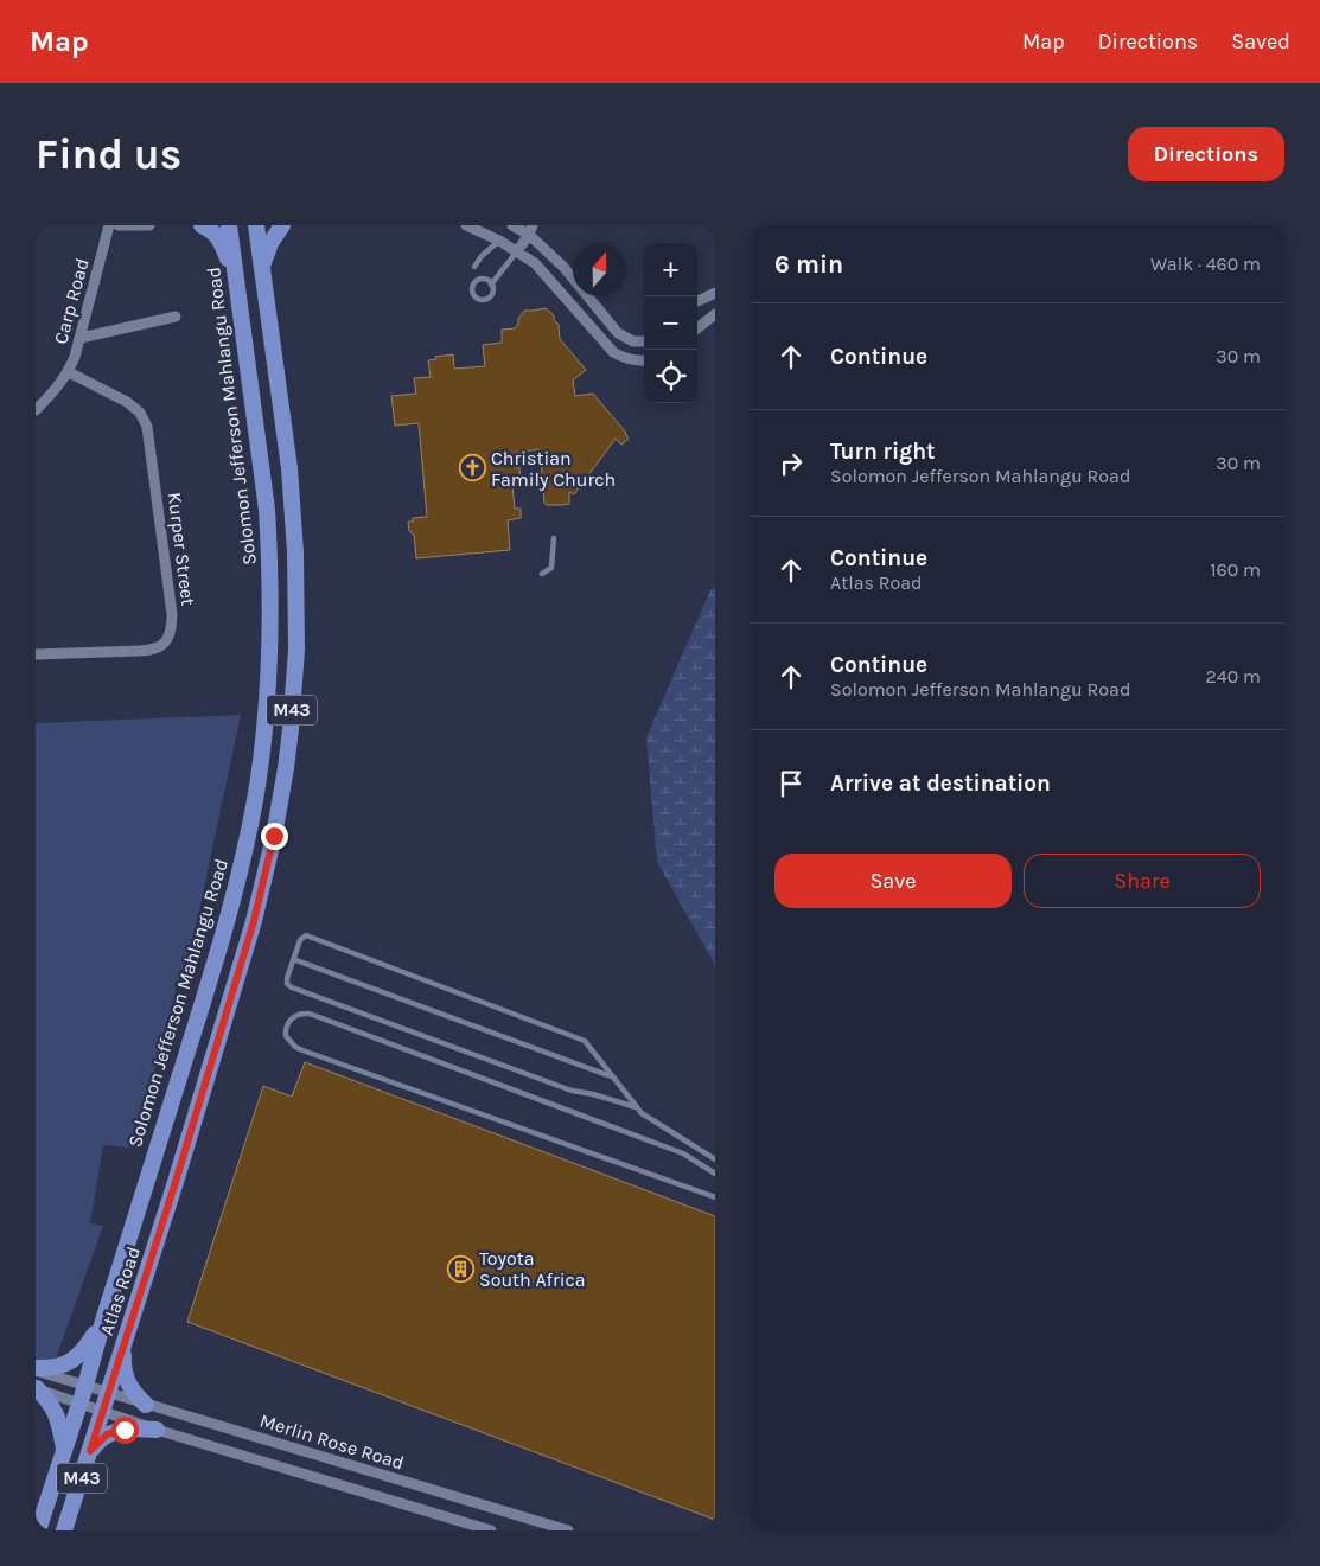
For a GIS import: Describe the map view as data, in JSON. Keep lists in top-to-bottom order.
{
  "streets": {
    "main road": ["Solomon Jefferson Mahlangu Road", "M43", "Atlas Road"],
    "street": ["Carp Road", "Kurper Street", "Merlin Rose Road"]
  },
  "crossings": [
    ["Carp Road", "Kurper Street"],
    ["Solomon Jefferson Mahlangu Road", "Merlin Rose Road"],
    ["M43", "Atlas Road"],
    ["M43", "Merlin Rose Road"],
    ["Atlas Road", "Merlin Rose Road"]
  ],
  "places": {
    "church": ["Christian Family Church"],
    "building": ["Toyota South Africa"]
  },
  "north": "top",
  "page": {
    "header": "Map",
    "nav": ["Map", "Directions", "Saved"],
    "buttons": [
      "Directions",
      ["Save", "Share"]
    ],
    "title": "Find us",
    "heading": ["6 min", "Walk · 460 m"],
    "map_buttons": ["+", "−"],
    "list": [
      ["Continue", "30 m"],
      ["Turn right", "Solomon Jefferson Mahlangu Road", "30 m"],
      ["Continue", "Atlas Road", "160 m"],
      ["Continue", "Solomon Jefferson Mahlangu Road", "240 m"],
      "Arrive at destination"
    ]
  }
}
